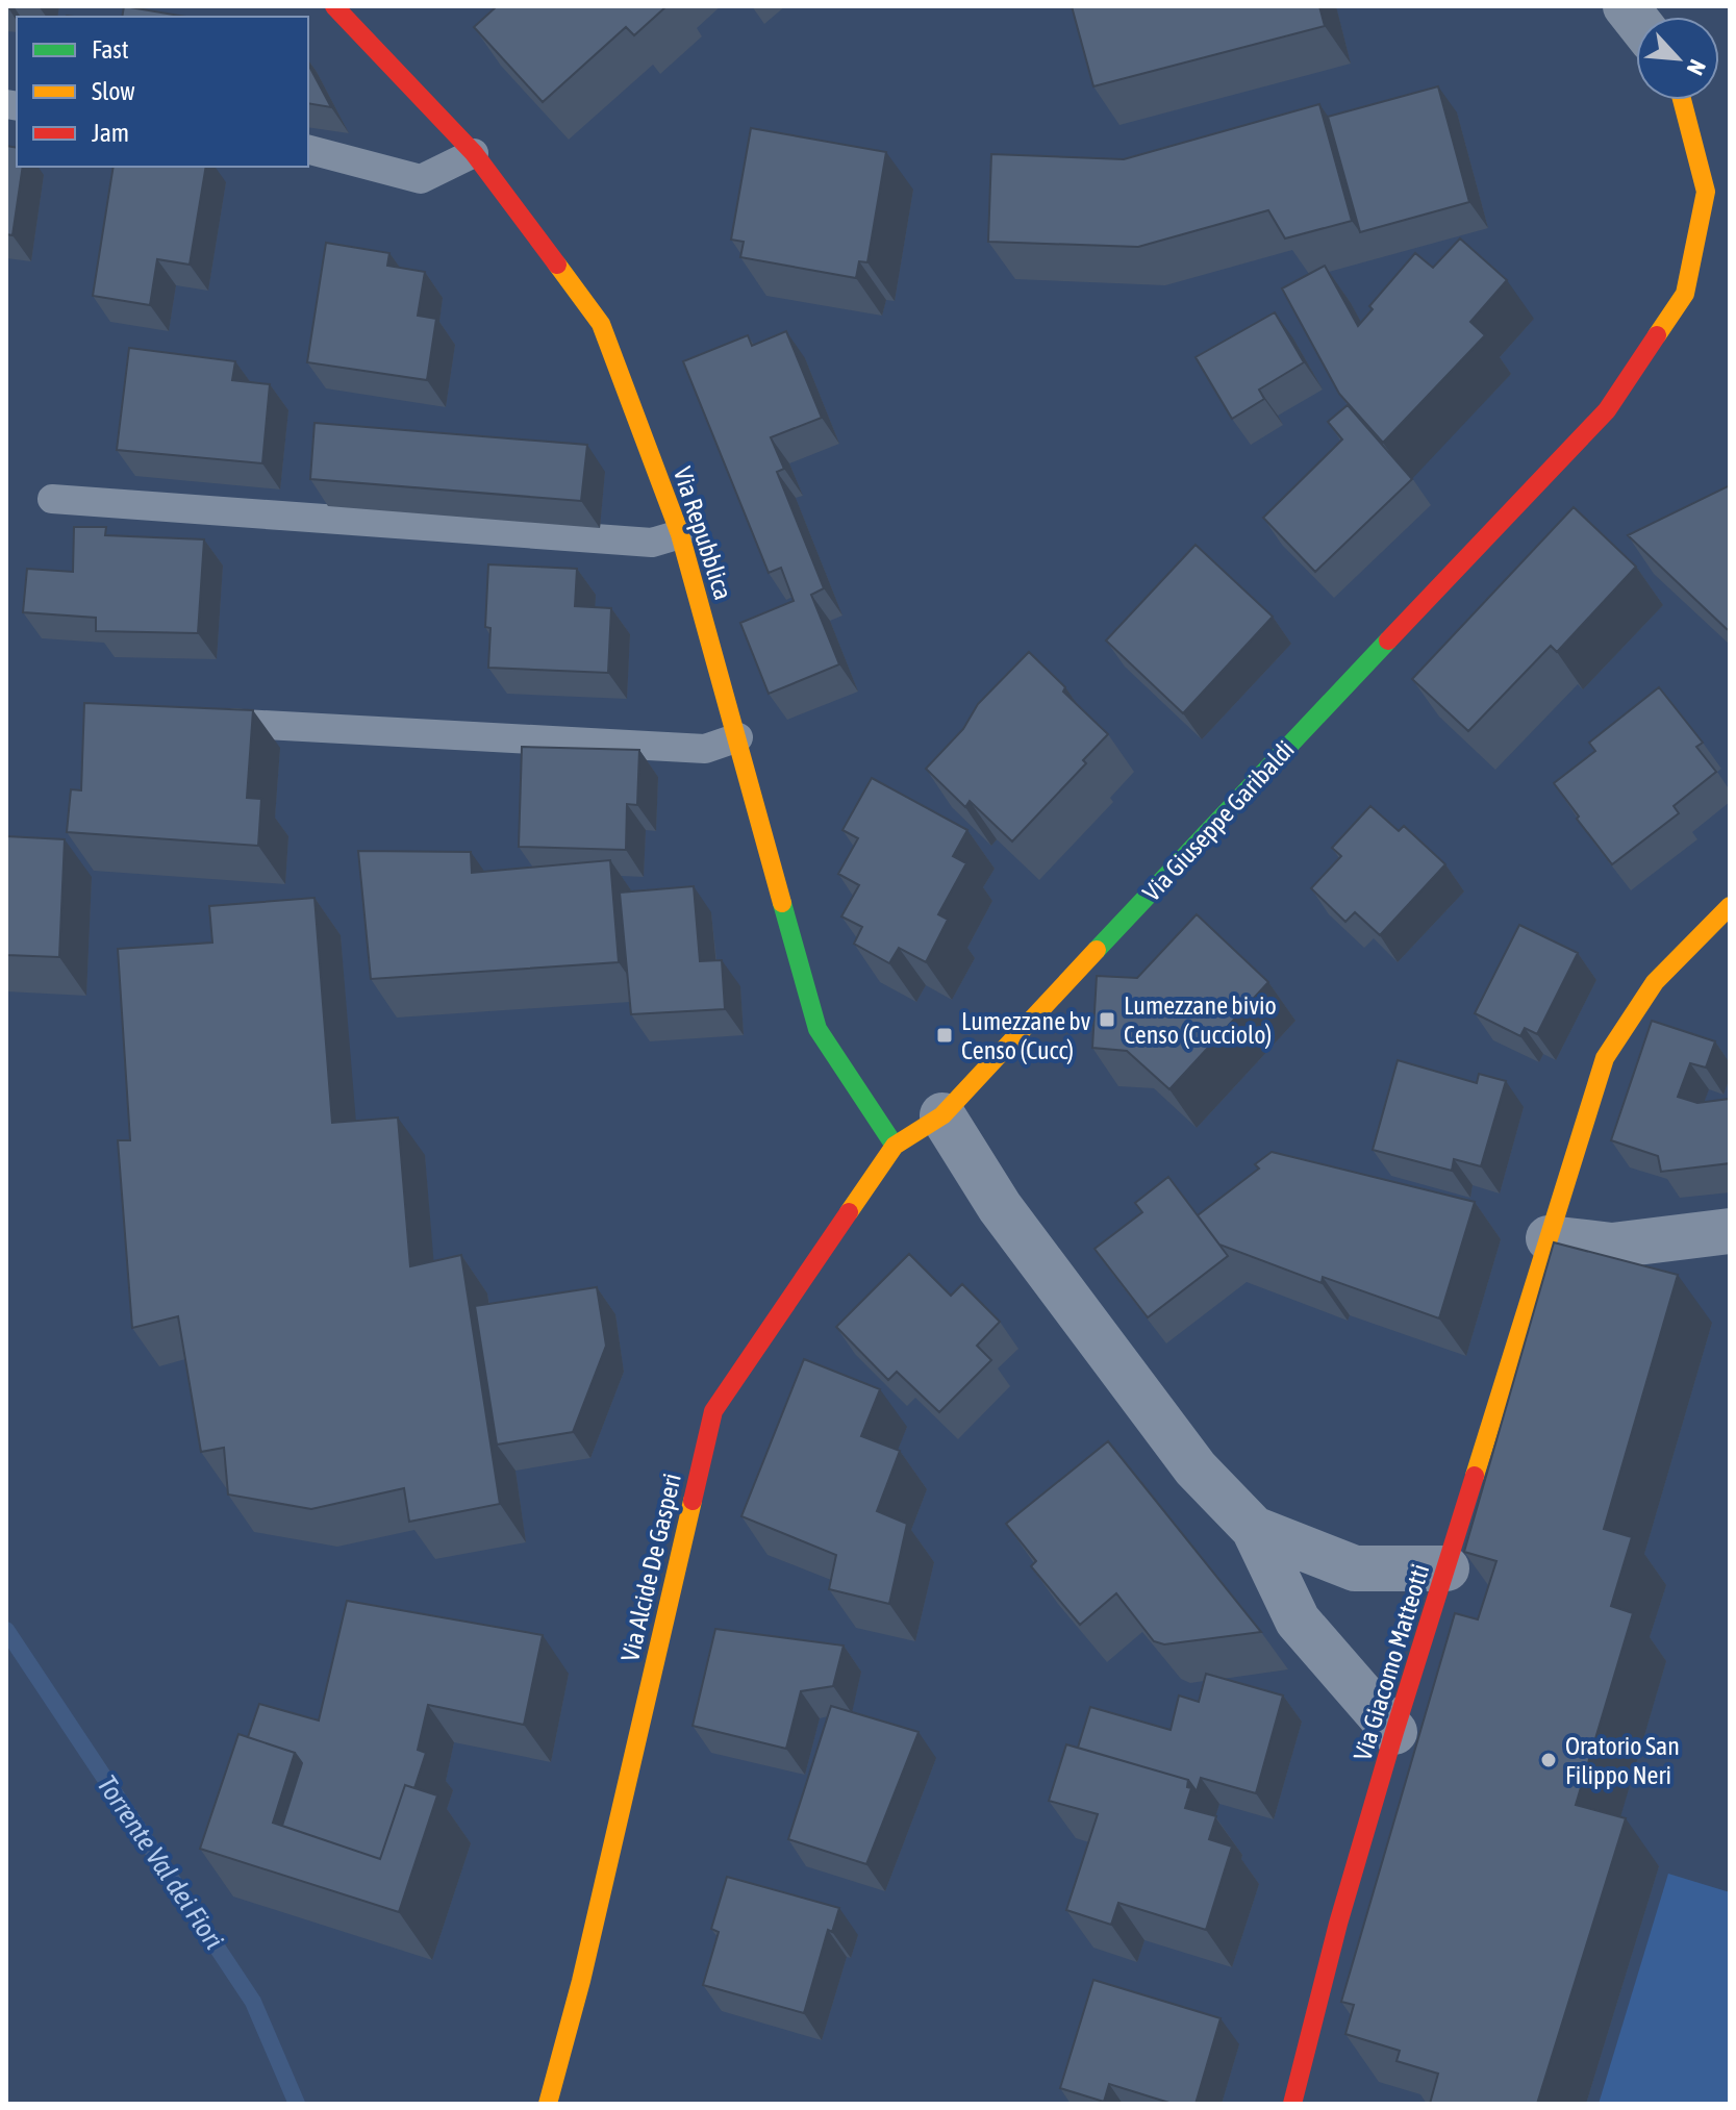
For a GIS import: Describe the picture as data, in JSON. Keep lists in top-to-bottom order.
{
  "streets": {
    "street": [
      "Via Repubblica",
      "Via Giuseppe Garibaldi",
      "Via Alcide De Gasperi",
      "Via Giacomo Matteotti"
    ]
  },
  "crossings": [
    ["Via Repubblica", "Via Alcide De Gasperi"],
    ["Via Giuseppe Garibaldi", "Via Alcide De Gasperi"]
  ],
  "water": ["Torrente Val dei Fiori"],
  "places": {
    "transit": ["Lumezzane bivio Censo (Cucciolo)", "Lumezzane bv Censo (Cucc)"],
    "other": ["Oratorio San Filippo Neri"]
  },
  "legend": ["Fast", "Slow", "Jam"],
  "north": "bottom right"
}
